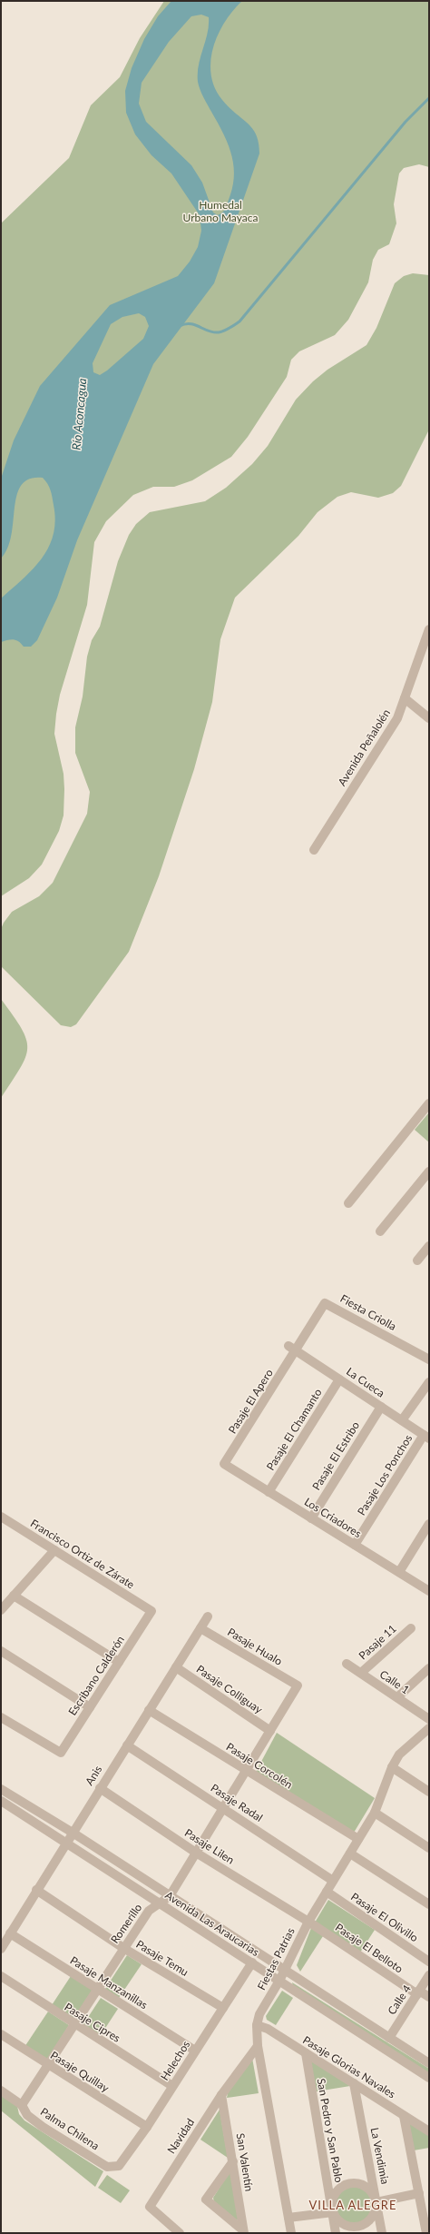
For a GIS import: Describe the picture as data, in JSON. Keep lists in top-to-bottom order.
{
  "streets": {
    "street": [
      "Avenida Peñalolén",
      "Fiesta Criolla",
      "La Cueca",
      "Pasaje El Apero",
      "Pasaje El Chamanto",
      "Pasaje El Estribo",
      "Pasaje Los Ponchos",
      "Los Criadores",
      "Francisco Ortiz de Zárate",
      "Pasaje 11",
      "Pasaje Hualo",
      "Escribano Calderón",
      "Calle 1",
      "Pasaje Colliguay",
      "Pasaje Corcolén",
      "Anis",
      "Pasaje Radal",
      "Pasaje Lilen",
      "Pasaje El Olivillo",
      "Romerillo",
      "Avenida Las Araucarias",
      "Pasaje El Belloto",
      "Pasaje Temu",
      "Fiestas Patrias",
      "Pasaje Manzanillas",
      "Calle 4",
      "Pasaje Cipres",
      "Helechos",
      "Pasaje Glorias Navales",
      "Pasaje Quillay",
      "Palma Chilena",
      "San Pedro y San Pablo",
      "Navidad",
      "La Vendimia",
      "San Valentín"
    ]
  },
  "crossings": [
    ["Fiesta Criolla", "La Cueca"],
    ["Fiesta Criolla", "Pasaje El Apero"],
    ["La Cueca", "Pasaje El Apero"],
    ["La Cueca", "Pasaje El Chamanto"],
    ["La Cueca", "Pasaje El Estribo"],
    ["La Cueca", "Pasaje Los Ponchos"],
    ["Pasaje El Apero", "Los Criadores"],
    ["Pasaje El Chamanto", "Los Criadores"],
    ["Pasaje El Estribo", "Los Criadores"],
    ["Pasaje Los Ponchos", "Los Criadores"],
    ["Francisco Ortiz de Zárate", "Escribano Calderón"],
    ["Pasaje 11", "Calle 1"],
    ["Pasaje Hualo", "Anis"],
    ["Pasaje Hualo", "Romerillo"],
    ["Pasaje Colliguay", "Anis"],
    ["Pasaje Colliguay", "Romerillo"],
    ["Pasaje Corcolén", "Anis"],
    ["Pasaje Corcolén", "Romerillo"],
    ["Pasaje Corcolén", "Fiestas Patrias"],
    ["Anis", "Pasaje Radal"],
    ["Anis", "Pasaje Lilen"],
    ["Anis", "Avenida Las Araucarias"],
    ["Anis", "Pasaje Temu"],
    ["Anis", "Pasaje Manzanillas"],
    ["Pasaje Radal", "Romerillo"],
    ["Pasaje Radal", "Fiestas Patrias"],
    ["Pasaje Lilen", "Romerillo"],
    ["Pasaje Lilen", "Pasaje El Belloto"],
    ["Pasaje Lilen", "Fiestas Patrias"],
    ["Pasaje El Olivillo", "Fiestas Patrias"],
    ["Romerillo", "Avenida Las Araucarias"],
    ["Romerillo", "Pasaje Temu"],
    ["Romerillo", "Pasaje Manzanillas"],
    ["Romerillo", "Pasaje Cipres"],
    ["Romerillo", "Pasaje Quillay"],
    ["Romerillo", "Palma Chilena"],
    ["Avenida Las Araucarias", "Fiestas Patrias"],
    ["Avenida Las Araucarias", "Calle 4"],
    ["Avenida Las Araucarias", "Helechos"],
    ["Pasaje El Belloto", "Fiestas Patrias"],
    ["Pasaje El Belloto", "Calle 4"],
    ["Pasaje Temu", "Helechos"],
    ["Fiestas Patrias", "Pasaje Glorias Navales"],
    ["Fiestas Patrias", "Navidad"],
    ["Pasaje Manzanillas", "Helechos"],
    ["Pasaje Cipres", "Helechos"],
    ["Helechos", "Pasaje Quillay"],
    ["Helechos", "Palma Chilena"],
    ["Pasaje Glorias Navales", "San Pedro y San Pablo"],
    ["Pasaje Glorias Navales", "La Vendimia"],
    ["San Pedro y San Pablo", "La Vendimia"],
    ["Navidad", "San Valentín"]
  ],
  "districts": ["VILLA ALEGRE"],
  "water": ["Río Aconcagua"],
  "parks": ["Humedal Urbano Mayaca"]
}
